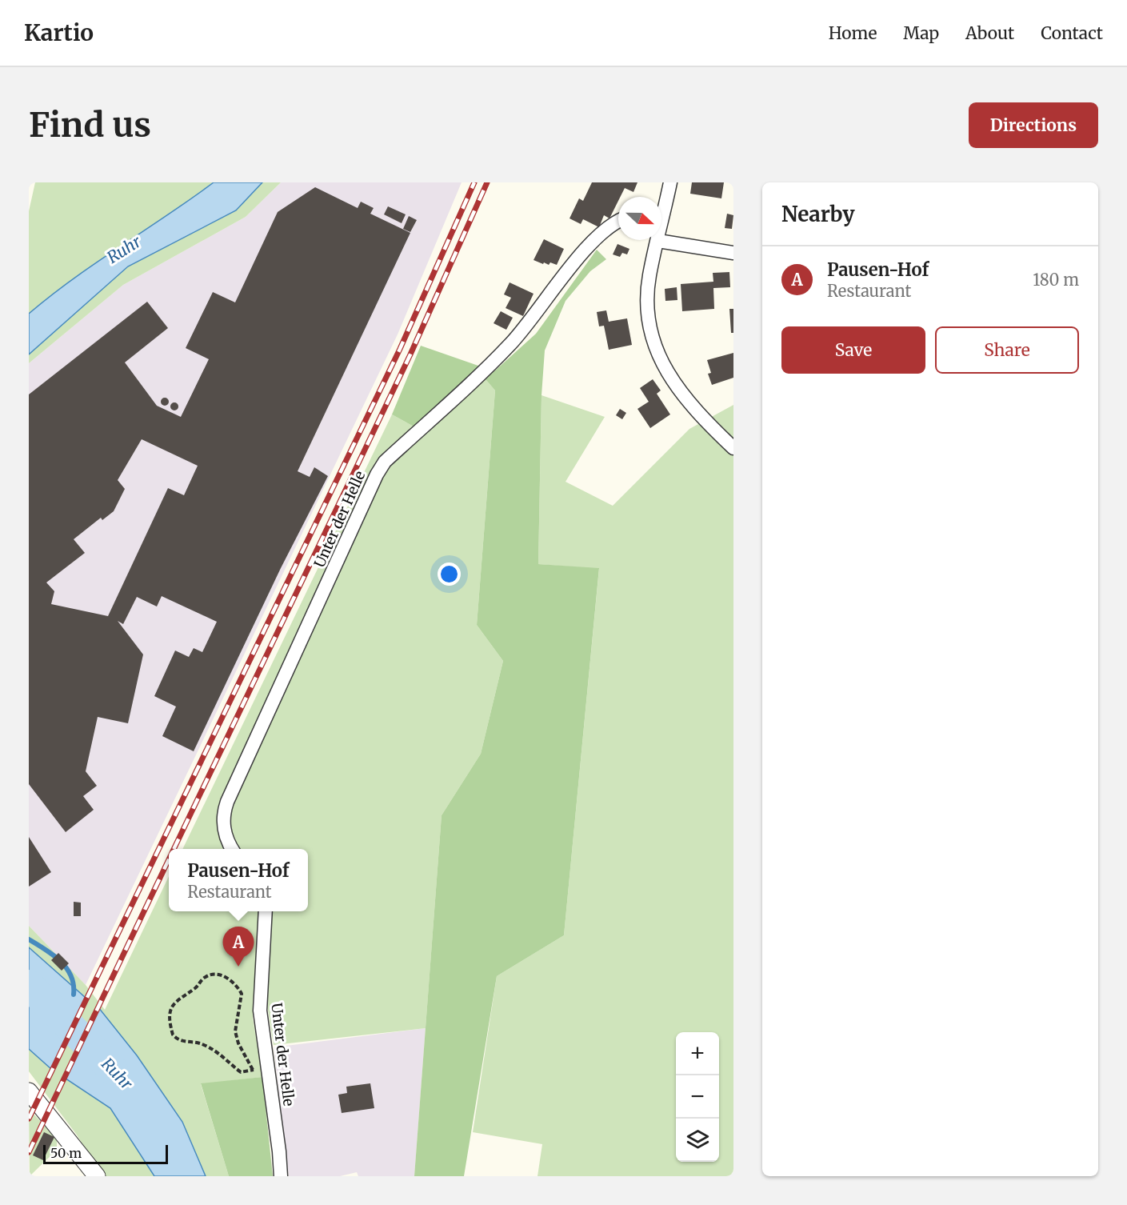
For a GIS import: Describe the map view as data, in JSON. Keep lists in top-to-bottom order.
{
  "streets": {
    "street": ["Unter der Helle"]
  },
  "water": ["Ruhr"],
  "scale_bar": "50 m",
  "north": "right",
  "page": {
    "header": "Kartio",
    "nav": [
      "Home",
      "Map",
      "About",
      "Contact"
    ],
    "buttons": [
      "Directions",
      ["Save", "Share"]
    ],
    "title": "Find us",
    "heading": "Nearby",
    "list": [
      {
        "mark": "A",
        "name": "Pausen-Hof",
        "note": "Restaurant",
        "value": "180 m"
      }
    ],
    "popup": ["Pausen-Hof", "Restaurant"],
    "pins": "A",
    "map_buttons": ["+", "−"],
    "scale": "50 m"
  }
}
